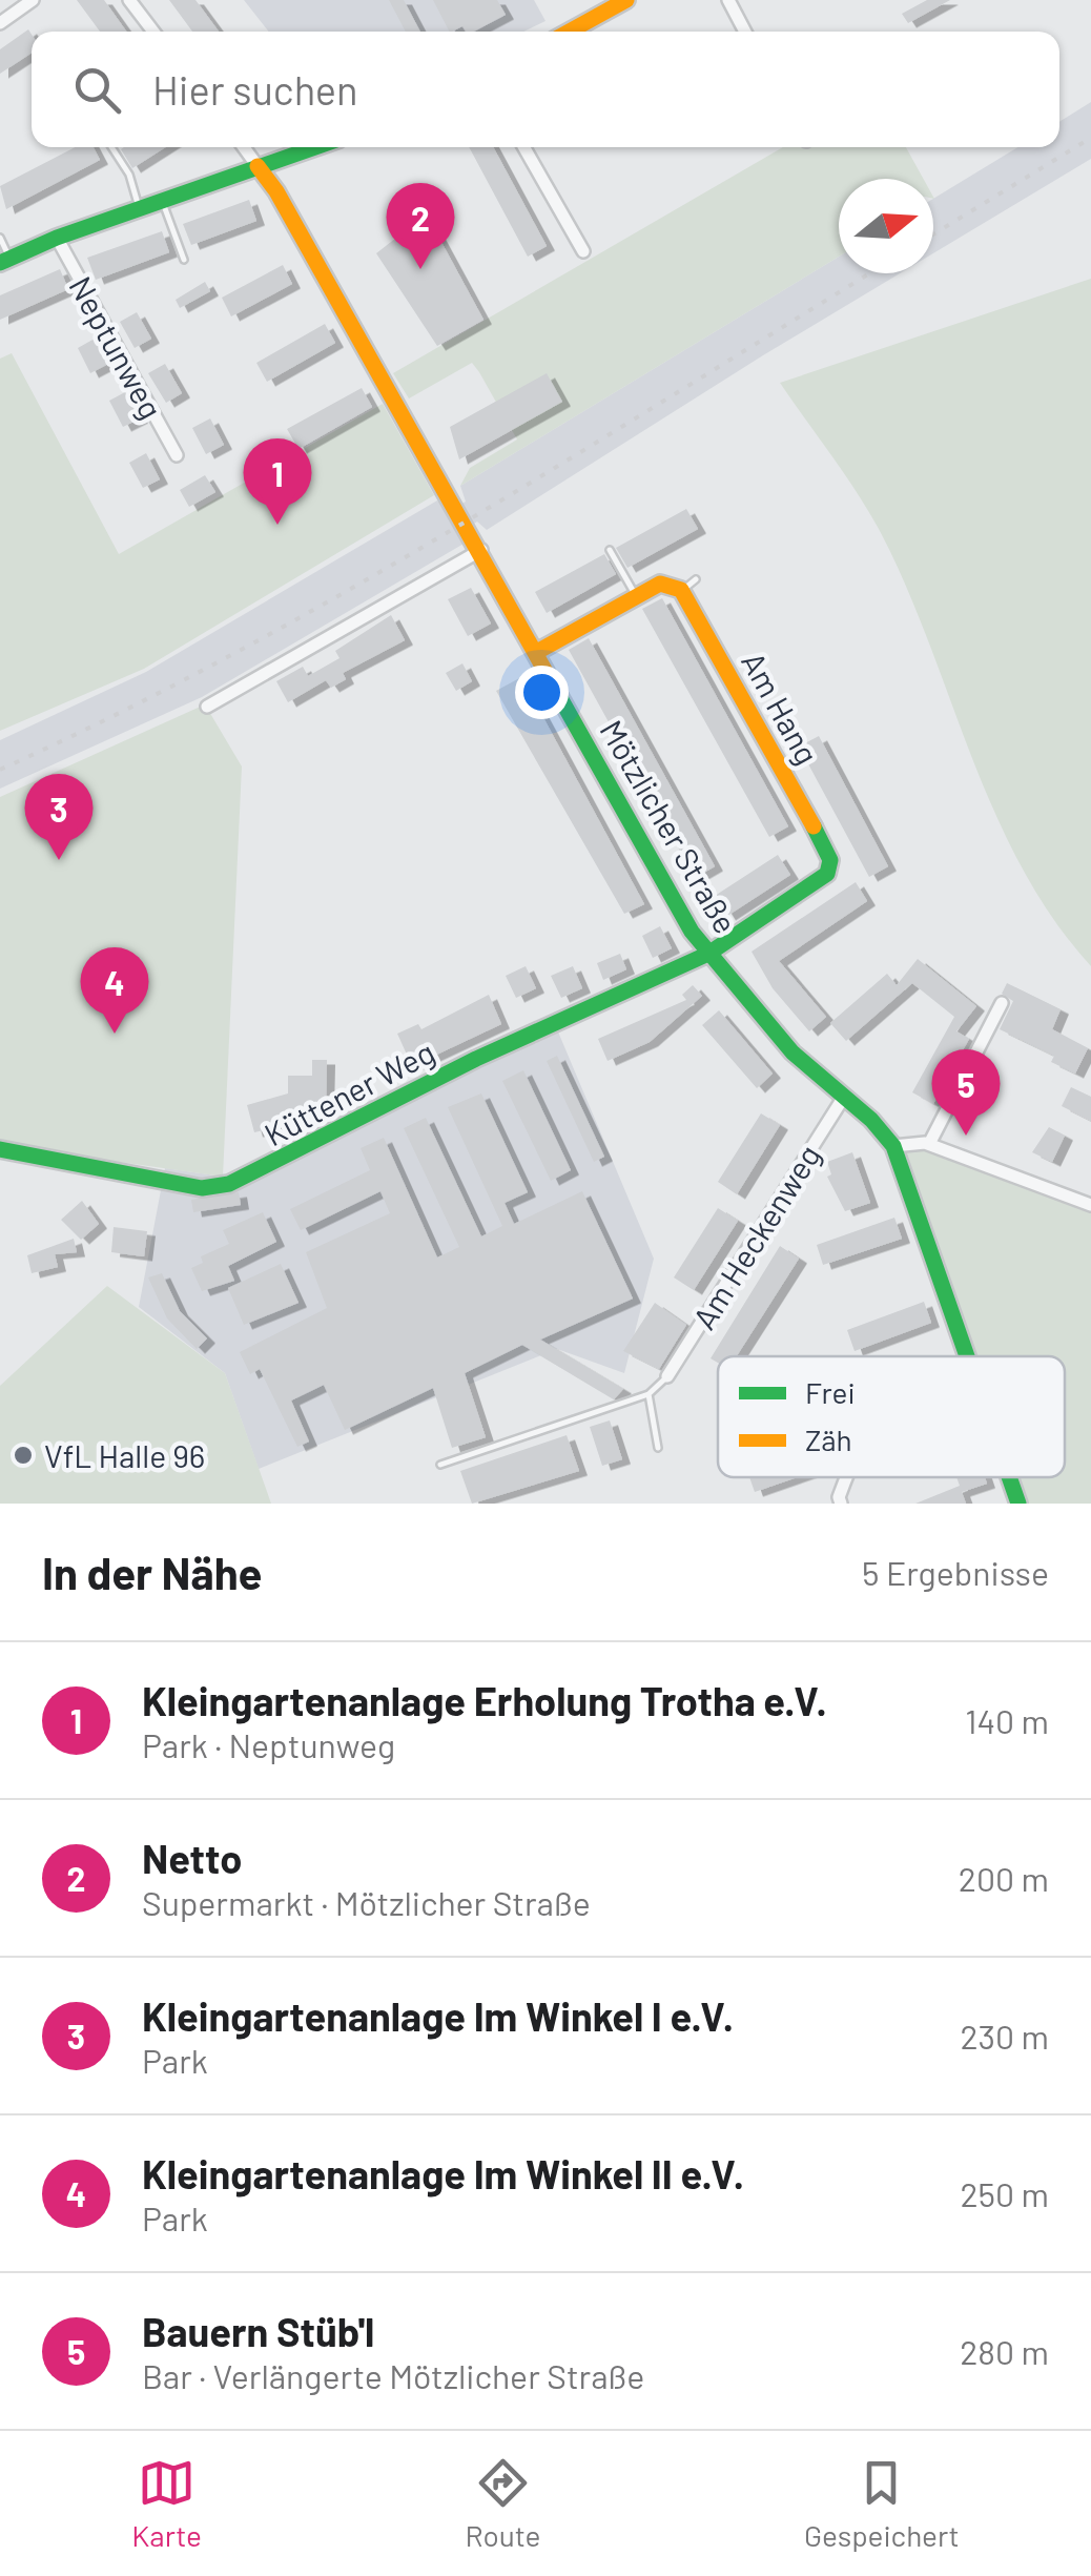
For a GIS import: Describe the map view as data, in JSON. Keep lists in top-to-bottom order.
{
  "streets": {
    "street": [
      "Neptunweg",
      "Am Hang",
      "Mötzlicher Straße",
      "Küttener Weg",
      "Am Heckenweg"
    ]
  },
  "crossings": [
    ["Am Hang", "Mötzlicher Straße"],
    ["Am Hang", "Küttener Weg"],
    ["Mötzlicher Straße", "Küttener Weg"],
    ["Mötzlicher Straße", "Am Heckenweg"]
  ],
  "places": ["VfL Halle 96"],
  "legend": ["Frei", "Zäh"],
  "north": "right",
  "page": {
    "search": "Hier suchen",
    "pins": [
      "2",
      "1",
      "3",
      "4",
      "5"
    ],
    "heading": ["In der Nähe", "5 Ergebnisse"],
    "list": [
      {
        "mark": "1",
        "name": "Kleingartenanlage Erholung Trotha e.V.",
        "note": "Park · Neptunweg",
        "value": "140 m"
      },
      {
        "mark": "2",
        "name": "Netto",
        "note": "Supermarkt · Mötzlicher Straße",
        "value": "200 m"
      },
      {
        "mark": "3",
        "name": "Kleingartenanlage Im Winkel I e.V.",
        "note": "Park",
        "value": "230 m"
      },
      {
        "mark": "4",
        "name": "Kleingartenanlage Im Winkel II e.V.",
        "note": "Park",
        "value": "250 m"
      },
      {
        "mark": "5",
        "name": "Bauern Stüb'l",
        "note": "Bar · Verlängerte Mötzlicher Straße",
        "value": "280 m"
      }
    ],
    "nav": ["Karte", "Route", "Gespeichert"]
  }
}
